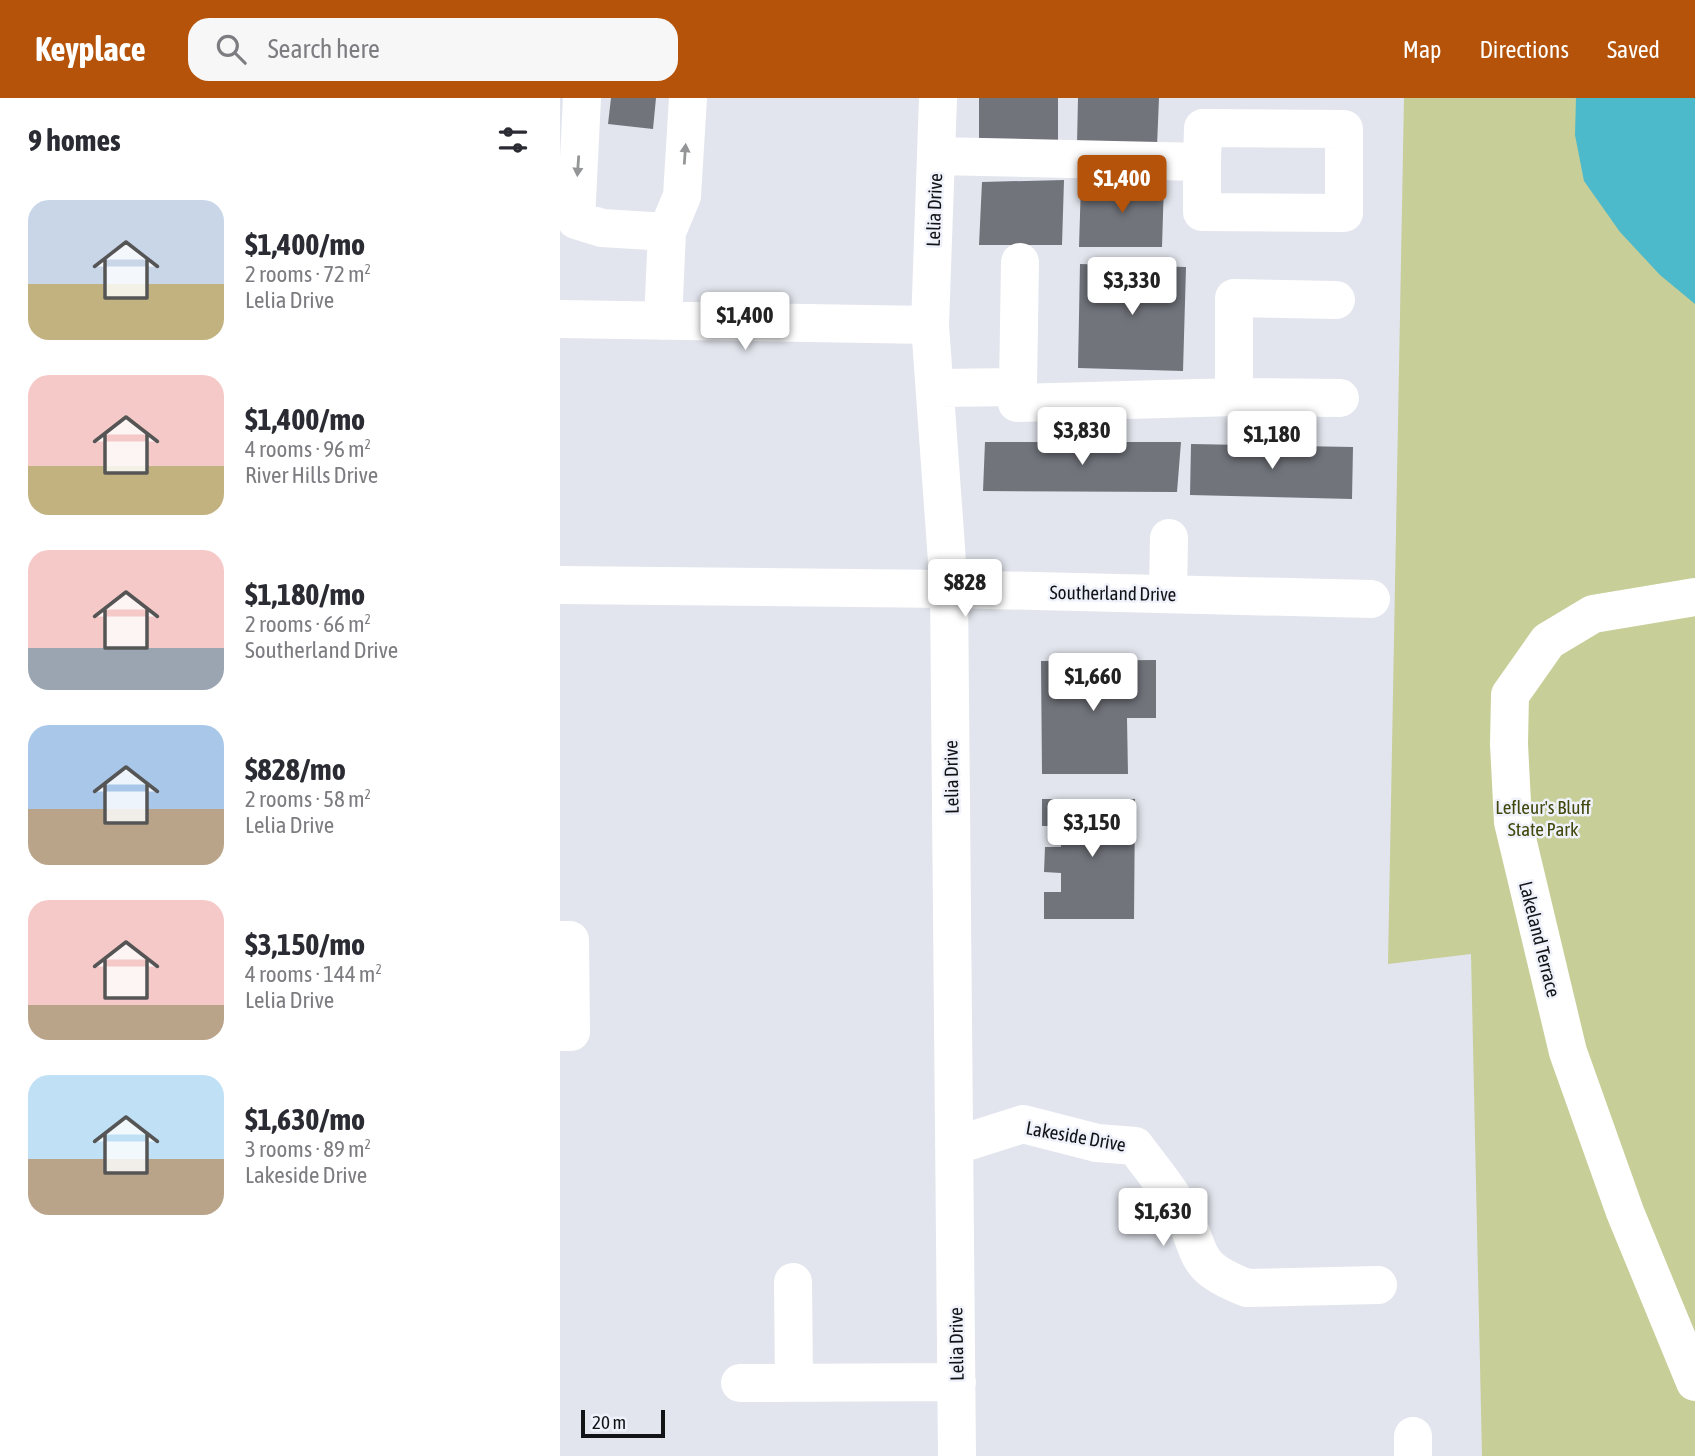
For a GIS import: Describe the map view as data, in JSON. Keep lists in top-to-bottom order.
{
  "streets": {
    "street": [
      "Lelia Drive",
      "Southerland Drive",
      "Lakeland Terrace",
      "Lakeside Drive"
    ]
  },
  "crossings": [
    ["Lelia Drive", "Southerland Drive"],
    ["Lelia Drive", "Lakeside Drive"]
  ],
  "parks": ["Lefleur's Bluff State Park"],
  "scale_bar": "20 m",
  "page": {
    "header": "Keyplace",
    "search": "Search here",
    "nav": ["Map", "Directions", "Saved"],
    "heading": "9 homes",
    "price": [
      "$1,400",
      "$3,330",
      "$1,400",
      "$3,830",
      "$1,180",
      "$828",
      "$1,660",
      "$3,150",
      "$1,630"
    ],
    "list": [
      {
        "name": "$1,400/mo",
        "note": "2 rooms · 72 m² · Lelia Drive"
      },
      {
        "name": "$1,400/mo",
        "note": "4 rooms · 96 m² · River Hills Drive"
      },
      {
        "name": "$1,180/mo",
        "note": "2 rooms · 66 m² · Southerland Drive"
      },
      {
        "name": "$828/mo",
        "note": "2 rooms · 58 m² · Lelia Drive"
      },
      {
        "name": "$3,150/mo",
        "note": "4 rooms · 144 m² · Lelia Drive"
      },
      {
        "name": "$1,630/mo",
        "note": "3 rooms · 89 m² · Lakeside Drive"
      }
    ],
    "scale": "20 m"
  }
}
